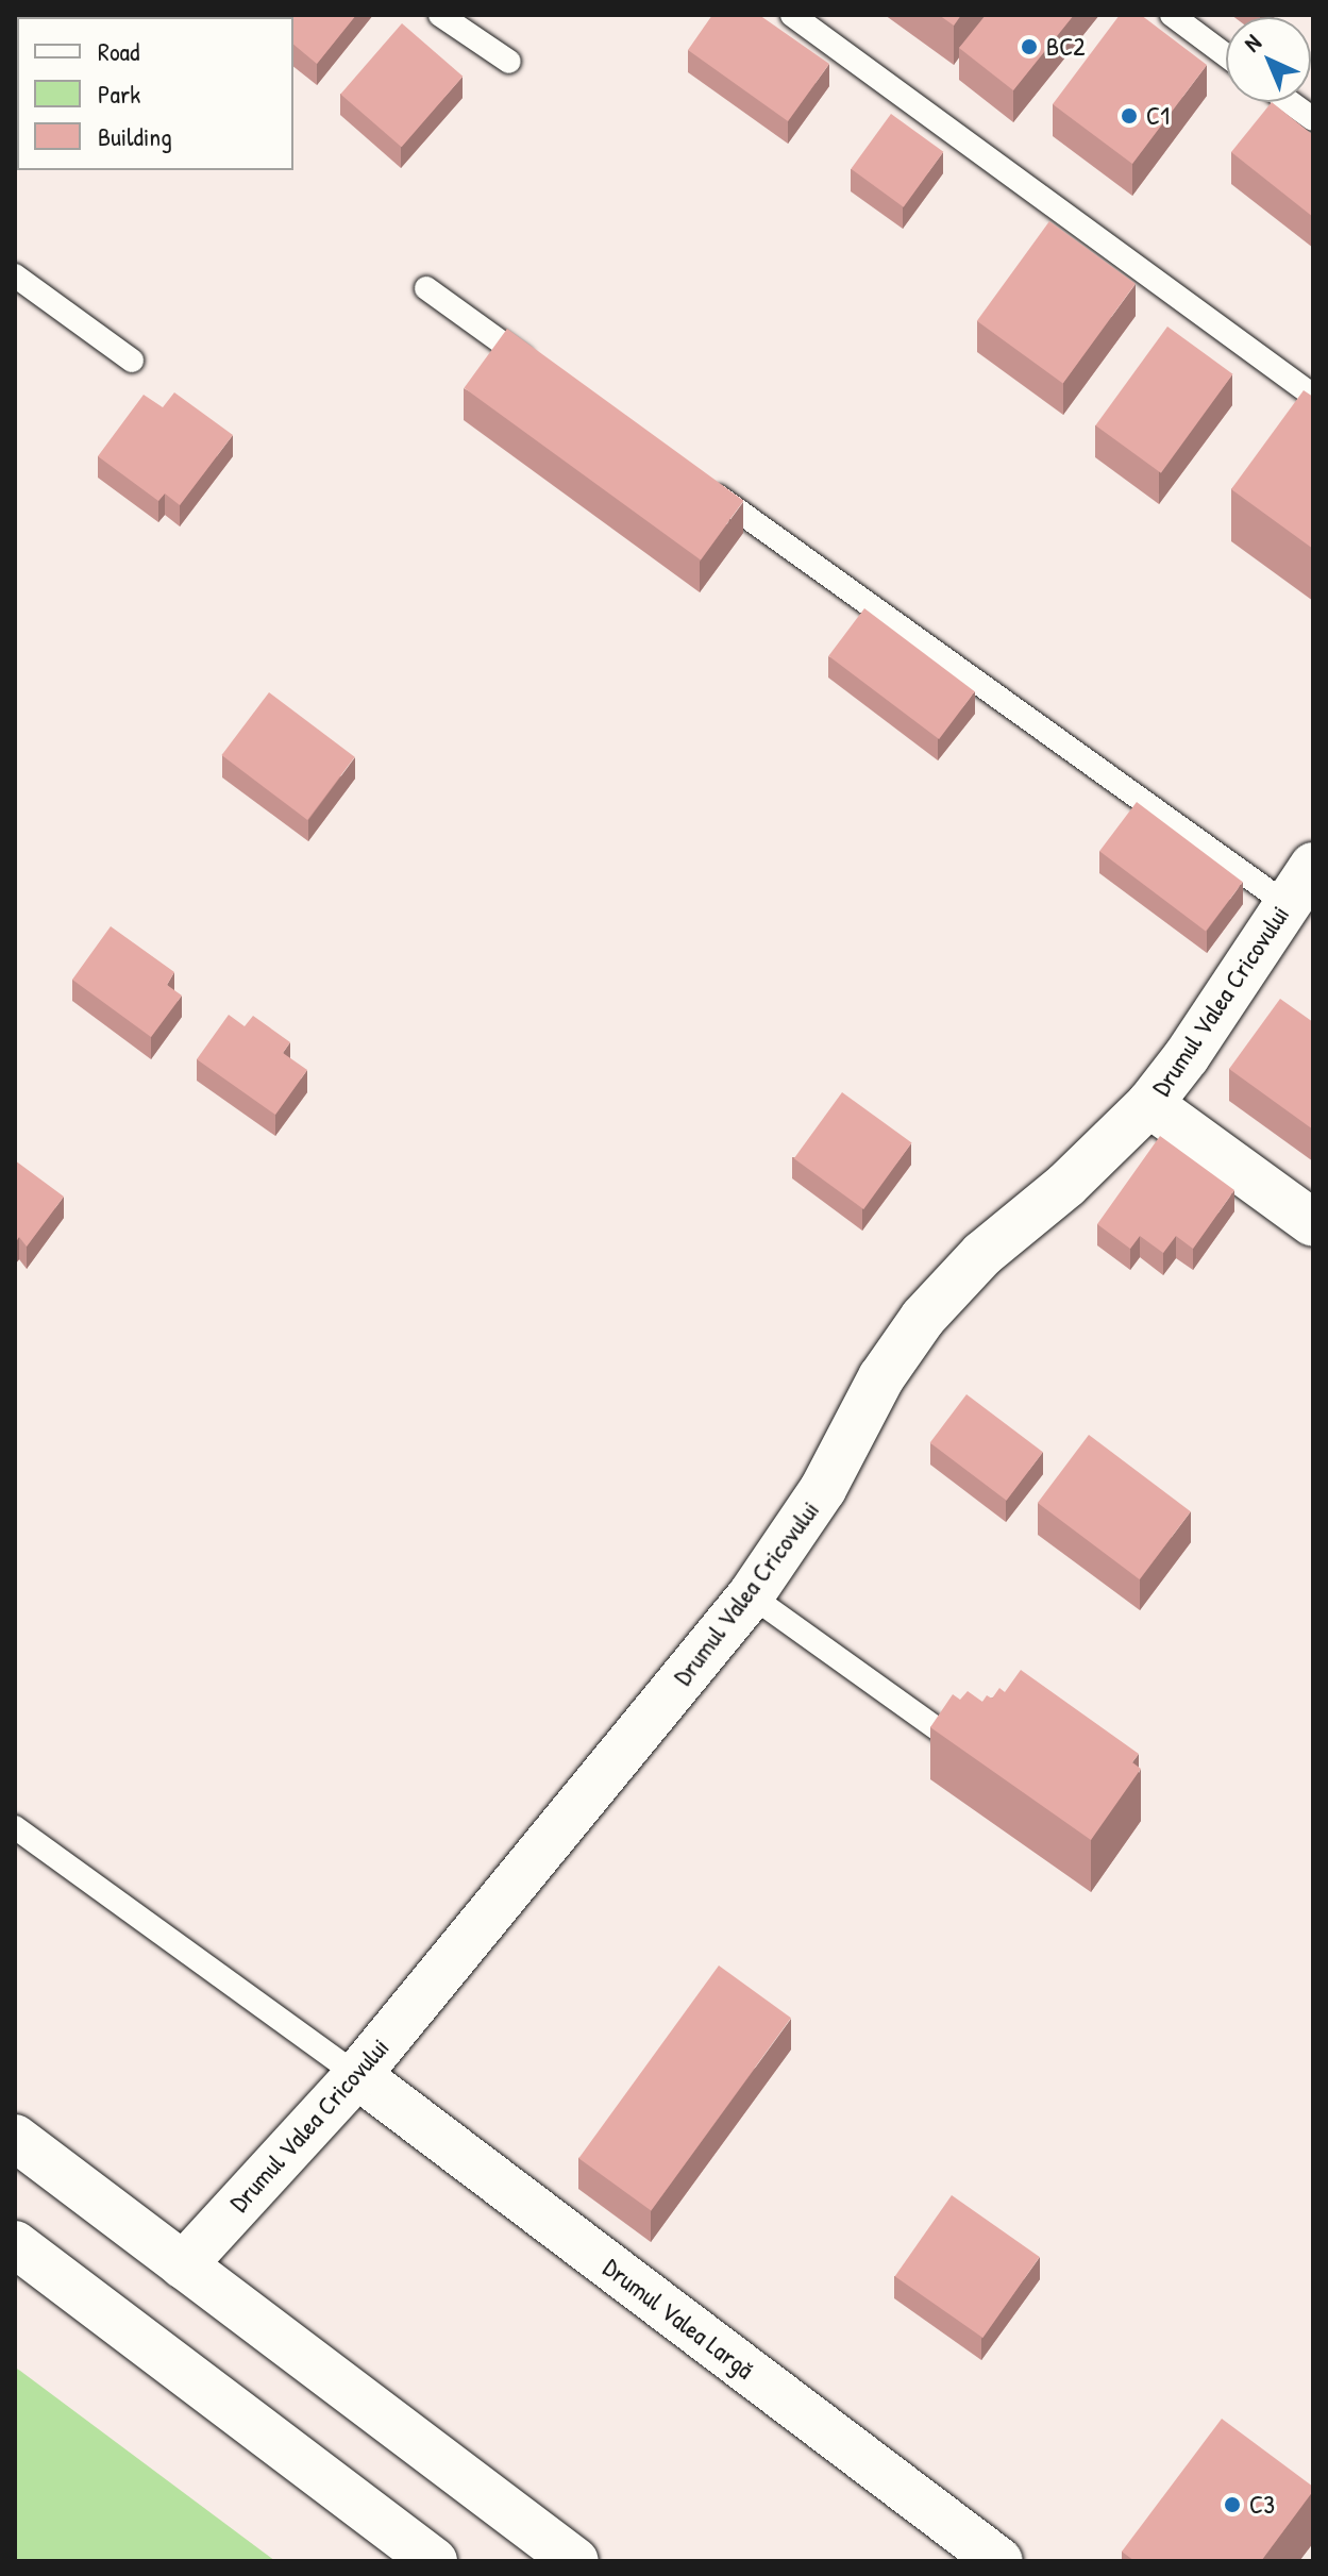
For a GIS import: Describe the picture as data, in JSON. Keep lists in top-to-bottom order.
{
  "streets": {
    "street": ["Drumul Valea Cricovului", "Drumul Valea Largă"]
  },
  "crossings": [
    ["Drumul Valea Cricovului", "Drumul Valea Largă"]
  ],
  "places": ["BC2", "C1", "C3"],
  "legend": ["Road", "Park", "Building"],
  "north": "top left"
}
